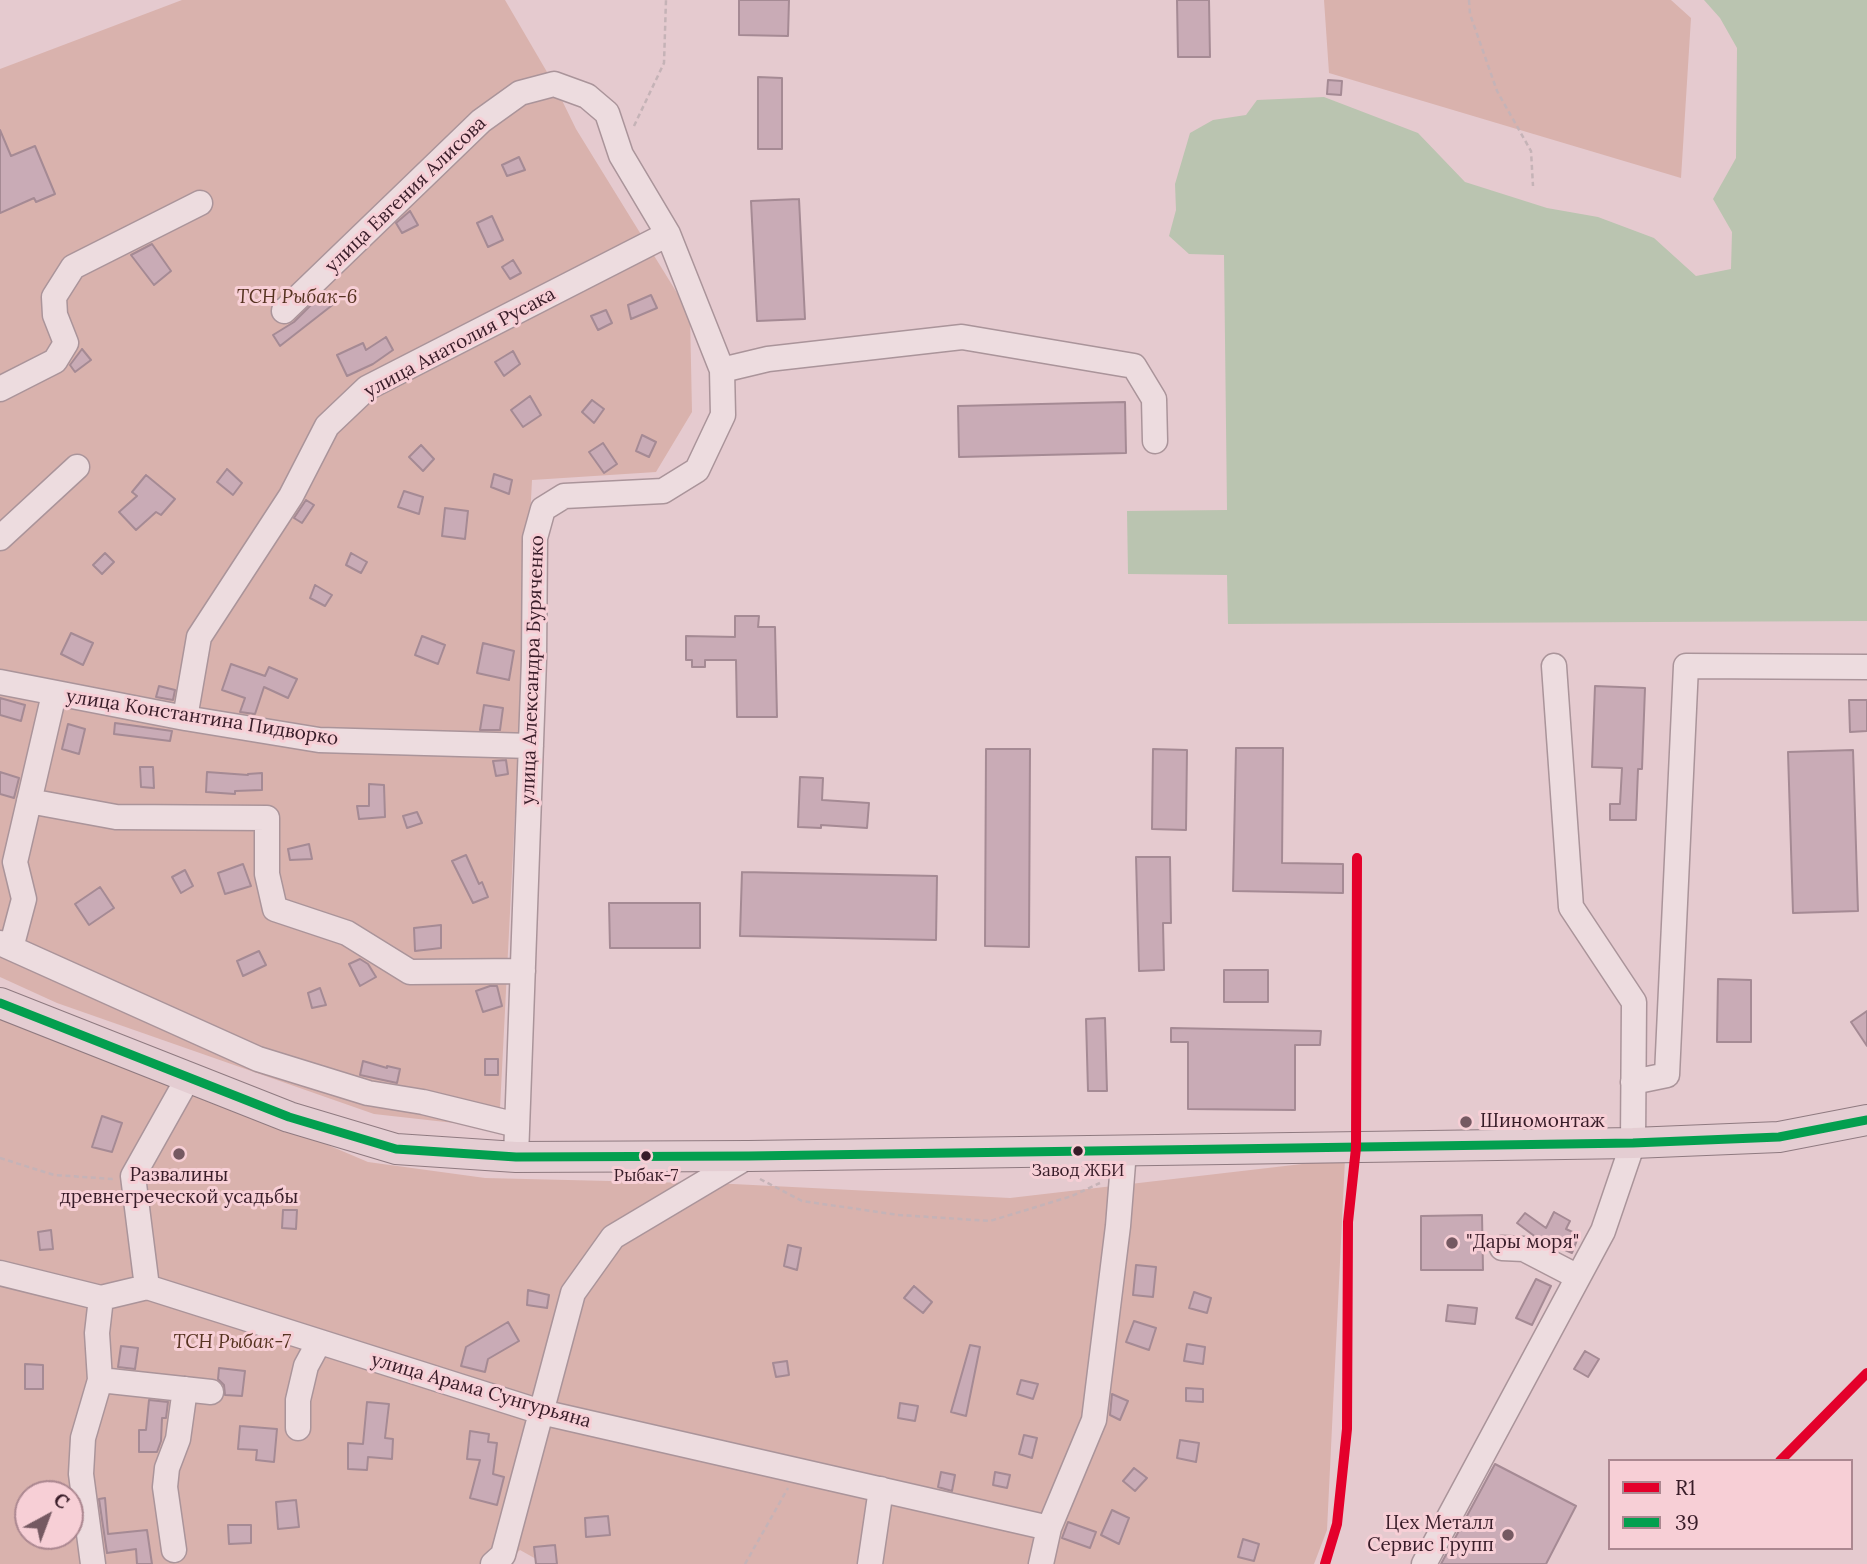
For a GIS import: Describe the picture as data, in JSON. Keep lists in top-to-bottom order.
{
  "streets": {
    "street": [
      "улица Евгения Алисова",
      "улица Анатолия Русака",
      "улица Александра Буряченко",
      "улица Константина Пидворко",
      "улица Арама Сунгурьяна"
    ]
  },
  "crossings": [
    ["улица Евгения Алисова", "улица Анатолия Русака"],
    ["улица Евгения Алисова", "улица Александра Буряченко"],
    ["улица Анатолия Русака", "улица Александра Буряченко"],
    ["улица Анатолия Русака", "улица Константина Пидворко"],
    ["улица Александра Буряченко", "улица Константина Пидворко"]
  ],
  "parks": ["ТСН Рыбак-6", "ТСН Рыбак-7"],
  "places": [
    "Шиномонтаж",
    "Завод ЖБИ",
    "Развалины древнегреческой усадьбы",
    "Рыбак-7",
    "\"Дары моря\"",
    "Цех Металл Сервис Групп"
  ],
  "lines": ["transit line R1", "transit line 39"],
  "legend": ["R1", "39"],
  "north": "top right"
}
